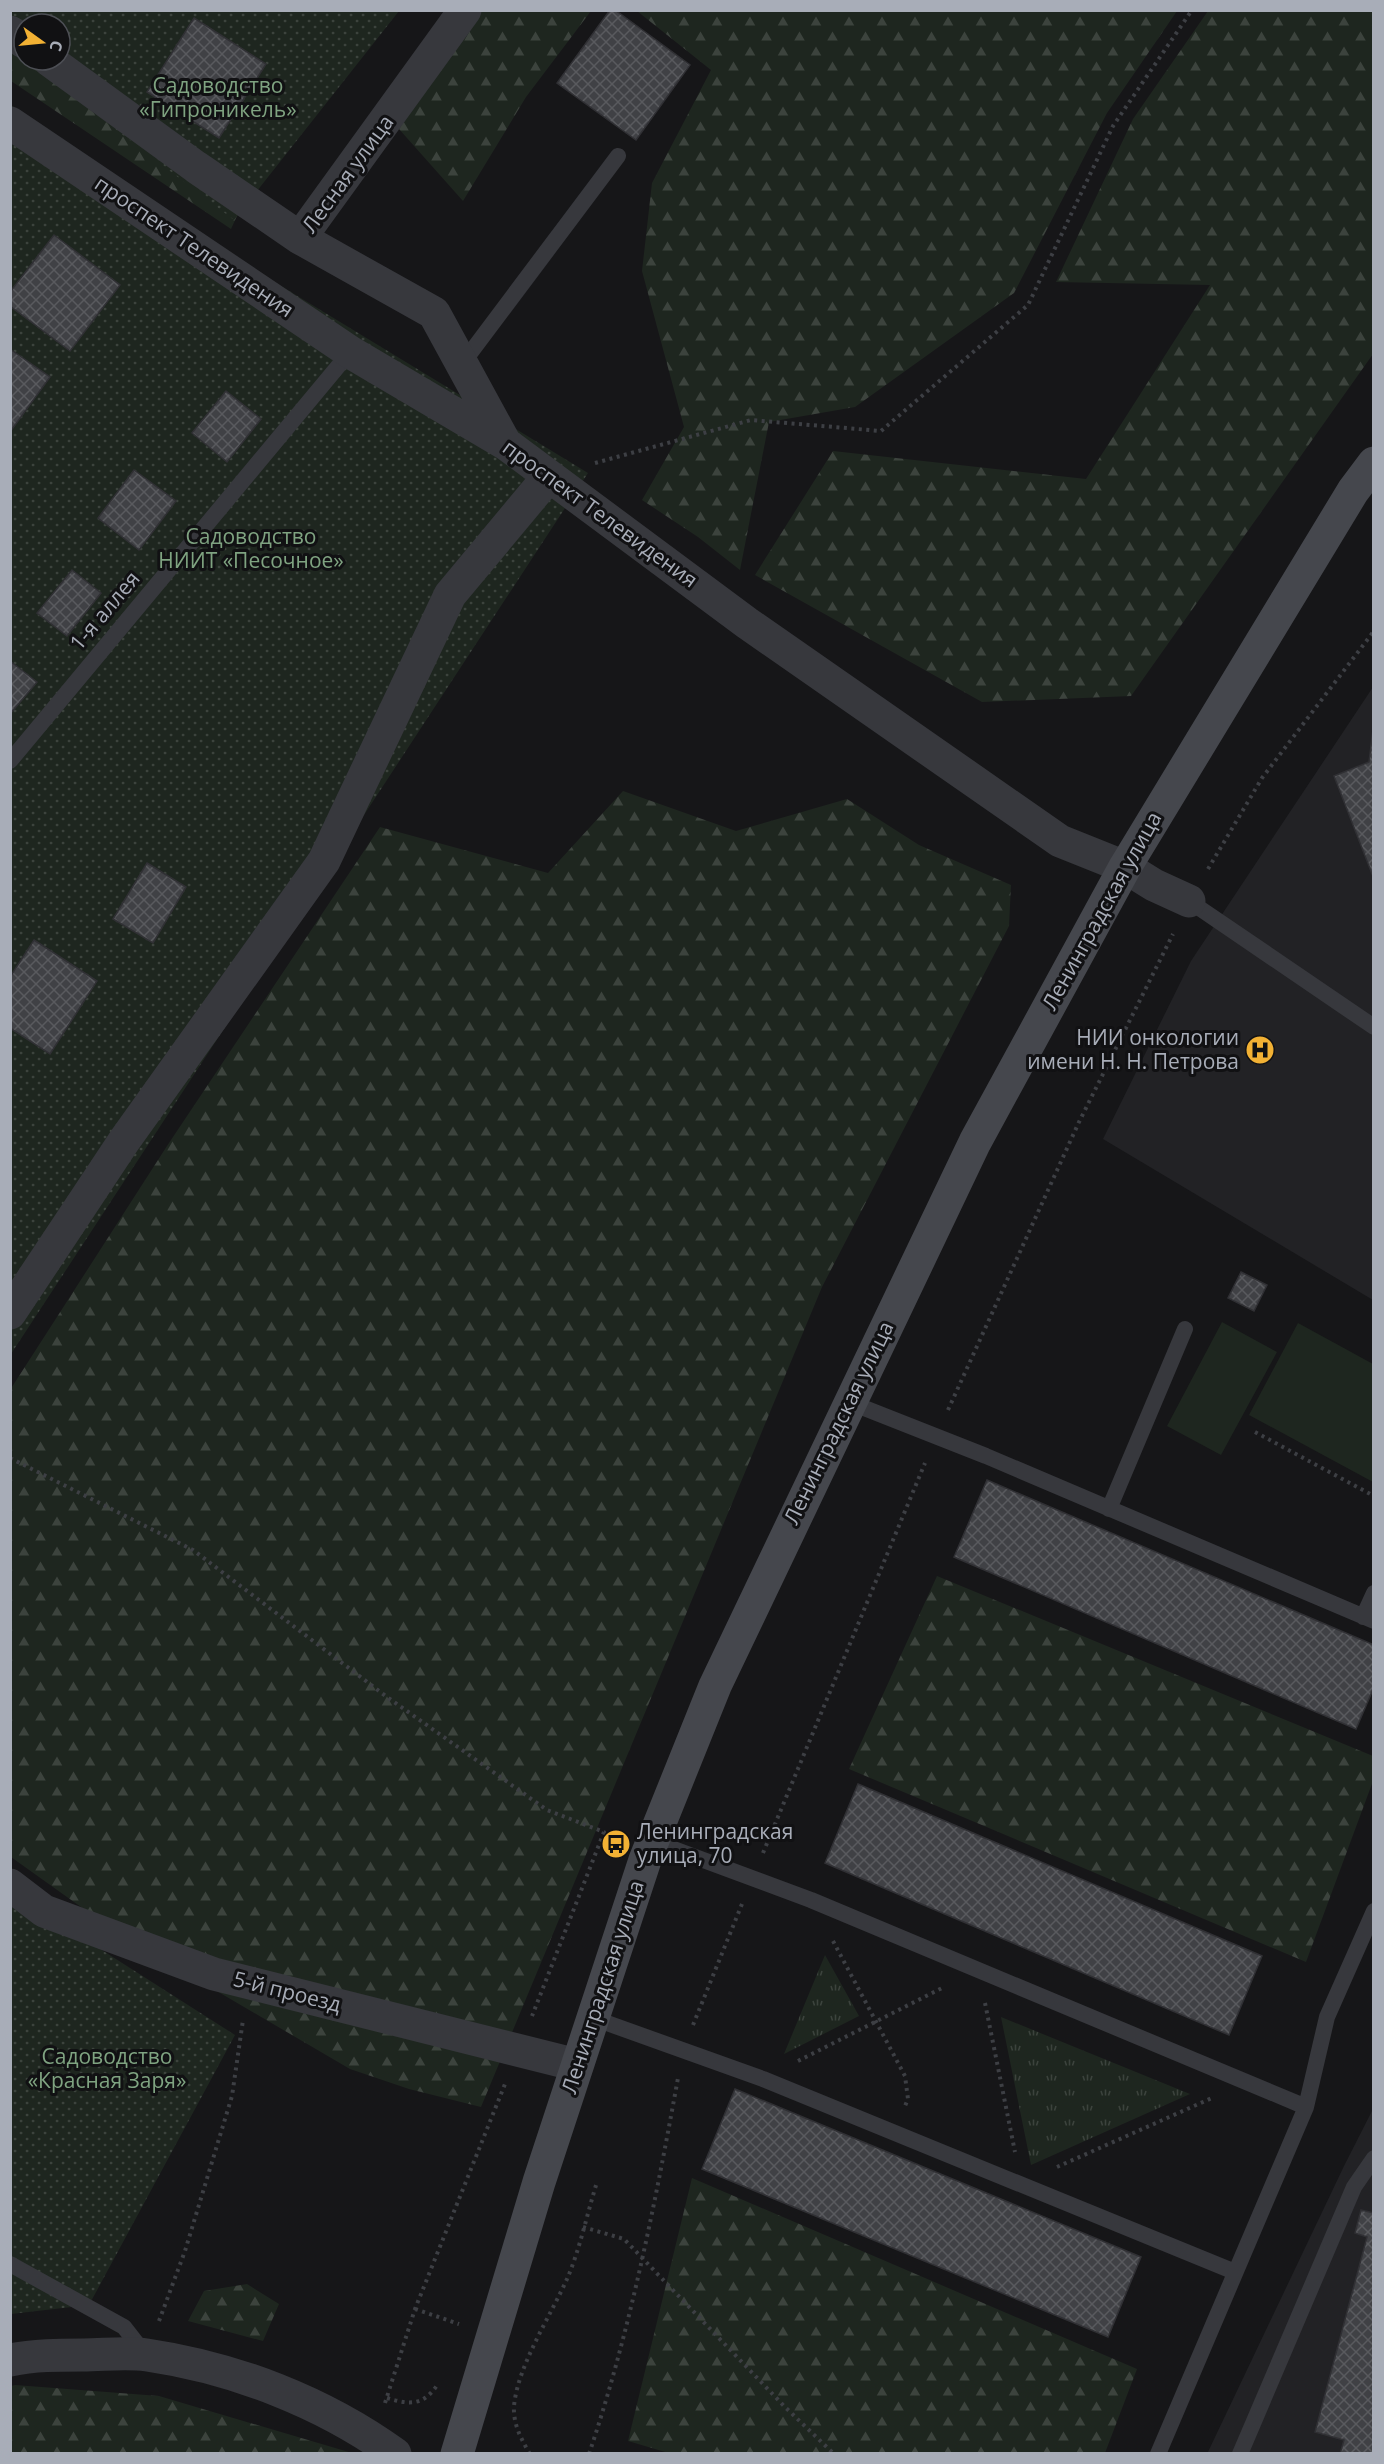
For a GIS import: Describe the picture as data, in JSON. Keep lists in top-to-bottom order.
{
  "streets": {
    "main road": ["Ленинградская улица"],
    "street": ["Лесная улица", "проспект Телевидения", "5-й проезд"],
    "lane": ["1-я аллея"]
  },
  "crossings": [
    ["Лесная улица", "проспект Телевидения"],
    ["проспект Телевидения", "1-я аллея"],
    ["проспект Телевидения", "Ленинградская улица"],
    ["Ленинградская улица", "5-й проезд"]
  ],
  "parks": ["Садоводство «Гипроникель»", "Садоводство НИИТ «Песочное»", "Садоводство «Красная Заря»"],
  "places": {
    "hospital": ["НИИ онкологии имени Н. Н. Петрова"],
    "bus stop": ["Ленинградская улица, 70"]
  },
  "north": "right"
}
